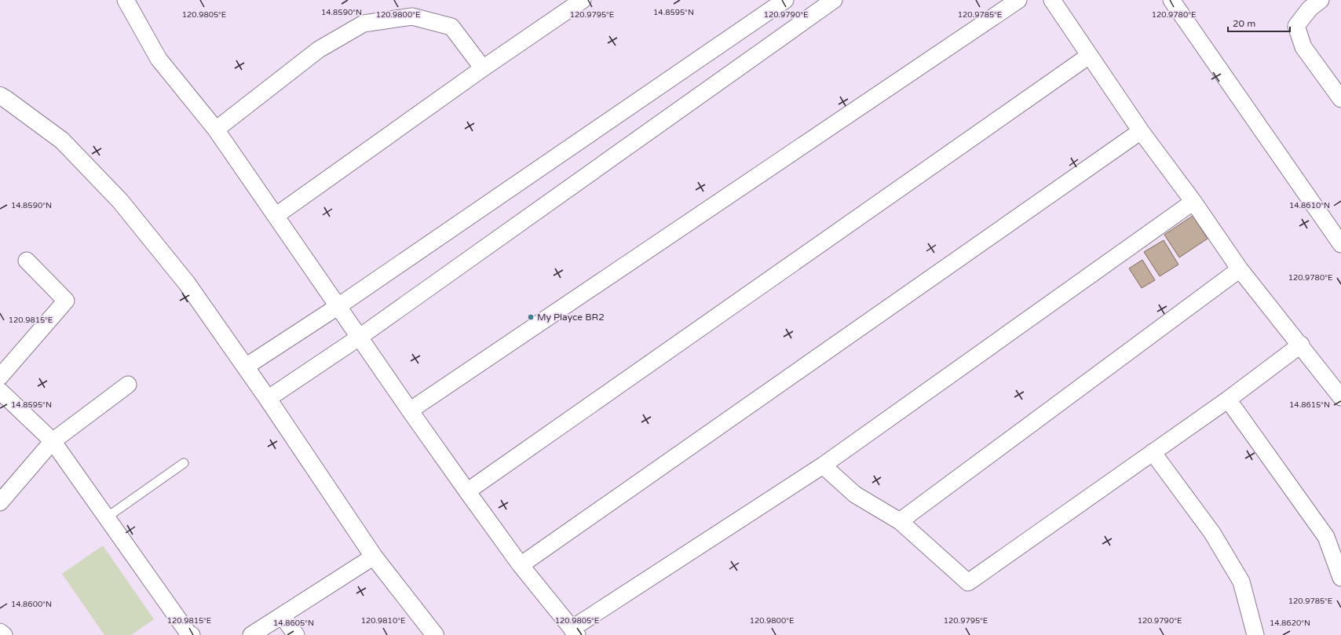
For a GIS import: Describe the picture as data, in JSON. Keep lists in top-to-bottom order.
{
  "places": ["My Playce BR2"],
  "scale_bar": "20 m",
  "coordinates": [
    "14.8590°N",
    "14.8595°N",
    "120.9805°E",
    "120.9800°E",
    "120.9795°E",
    "120.9790°E",
    "120.9785°E",
    "120.9780°E",
    "14.8610°N",
    "120.9815°E",
    "14.8615°N",
    "14.8600°N",
    "120.9810°E",
    "14.8605°N",
    "14.8620°N"
  ]
}
